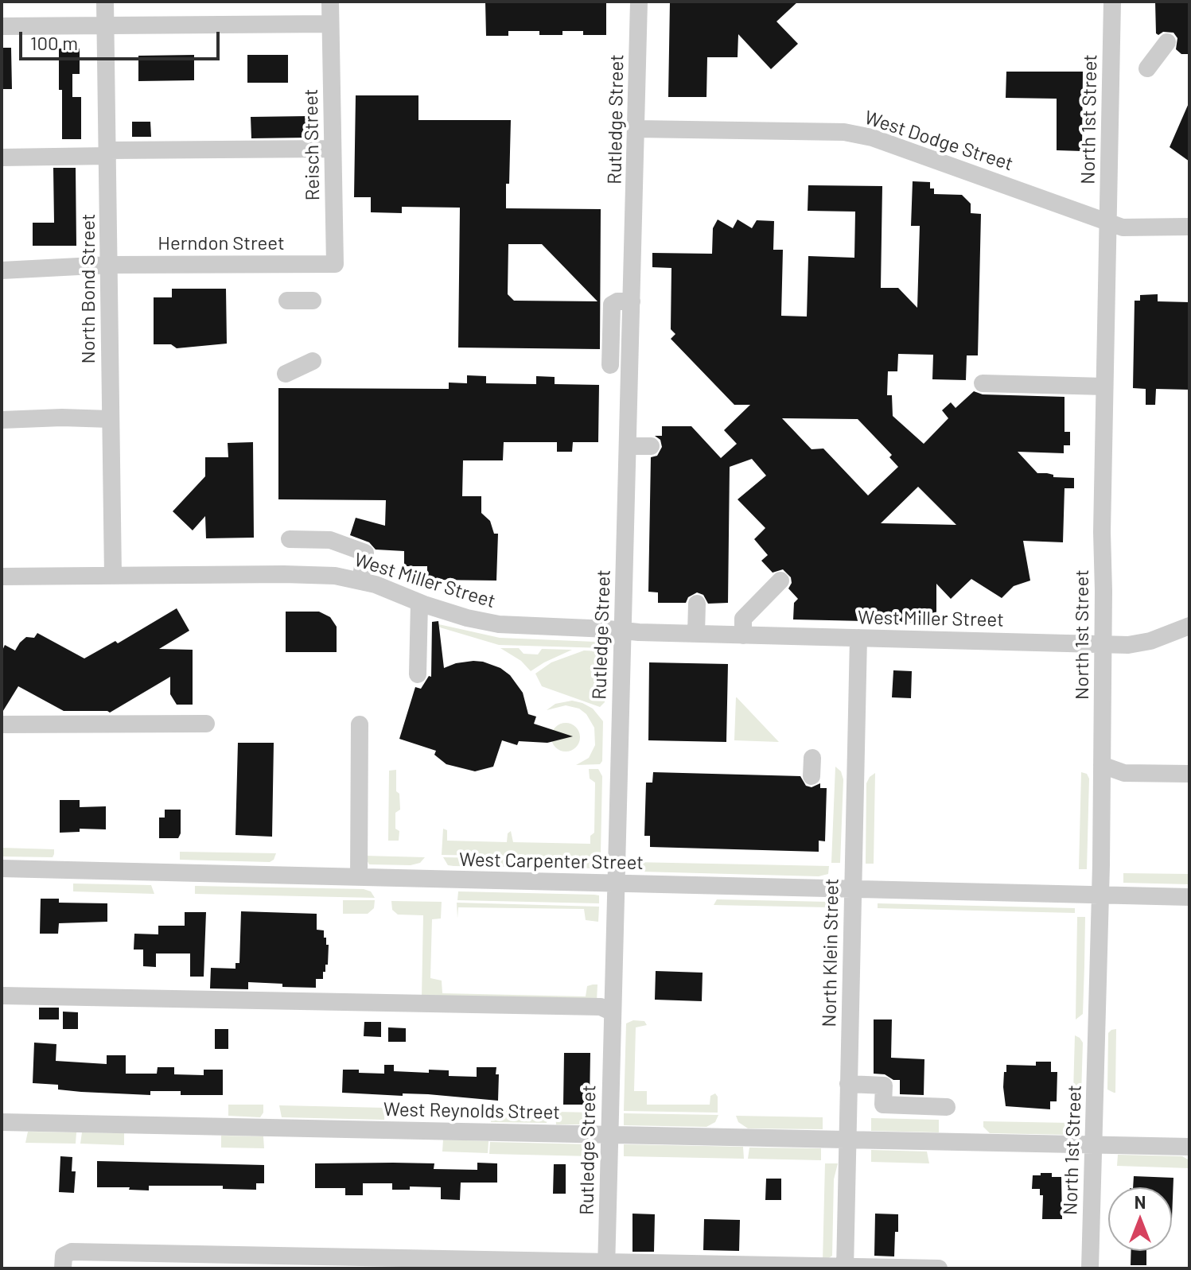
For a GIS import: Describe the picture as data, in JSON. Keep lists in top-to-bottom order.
{
  "streets": {
    "street": [
      "Rutledge Street",
      "North 1st Street",
      "West Dodge Street",
      "Reisch Street",
      "Herndon Street",
      "North Bond Street",
      "West Miller Street",
      "West Carpenter Street",
      "North Klein Street",
      "West Reynolds Street"
    ]
  },
  "crossings": [
    ["Rutledge Street", "West Dodge Street"],
    ["Rutledge Street", "West Miller Street"],
    ["Rutledge Street", "West Carpenter Street"],
    ["Rutledge Street", "West Reynolds Street"],
    ["North 1st Street", "West Dodge Street"],
    ["North 1st Street", "West Miller Street"],
    ["North 1st Street", "West Carpenter Street"],
    ["North 1st Street", "West Reynolds Street"],
    ["Reisch Street", "Herndon Street"],
    ["Herndon Street", "North Bond Street"],
    ["North Bond Street", "West Miller Street"],
    ["West Miller Street", "North Klein Street"],
    ["West Carpenter Street", "North Klein Street"],
    ["North Klein Street", "West Reynolds Street"]
  ],
  "scale_bar": "100 m",
  "north": "top"
}
